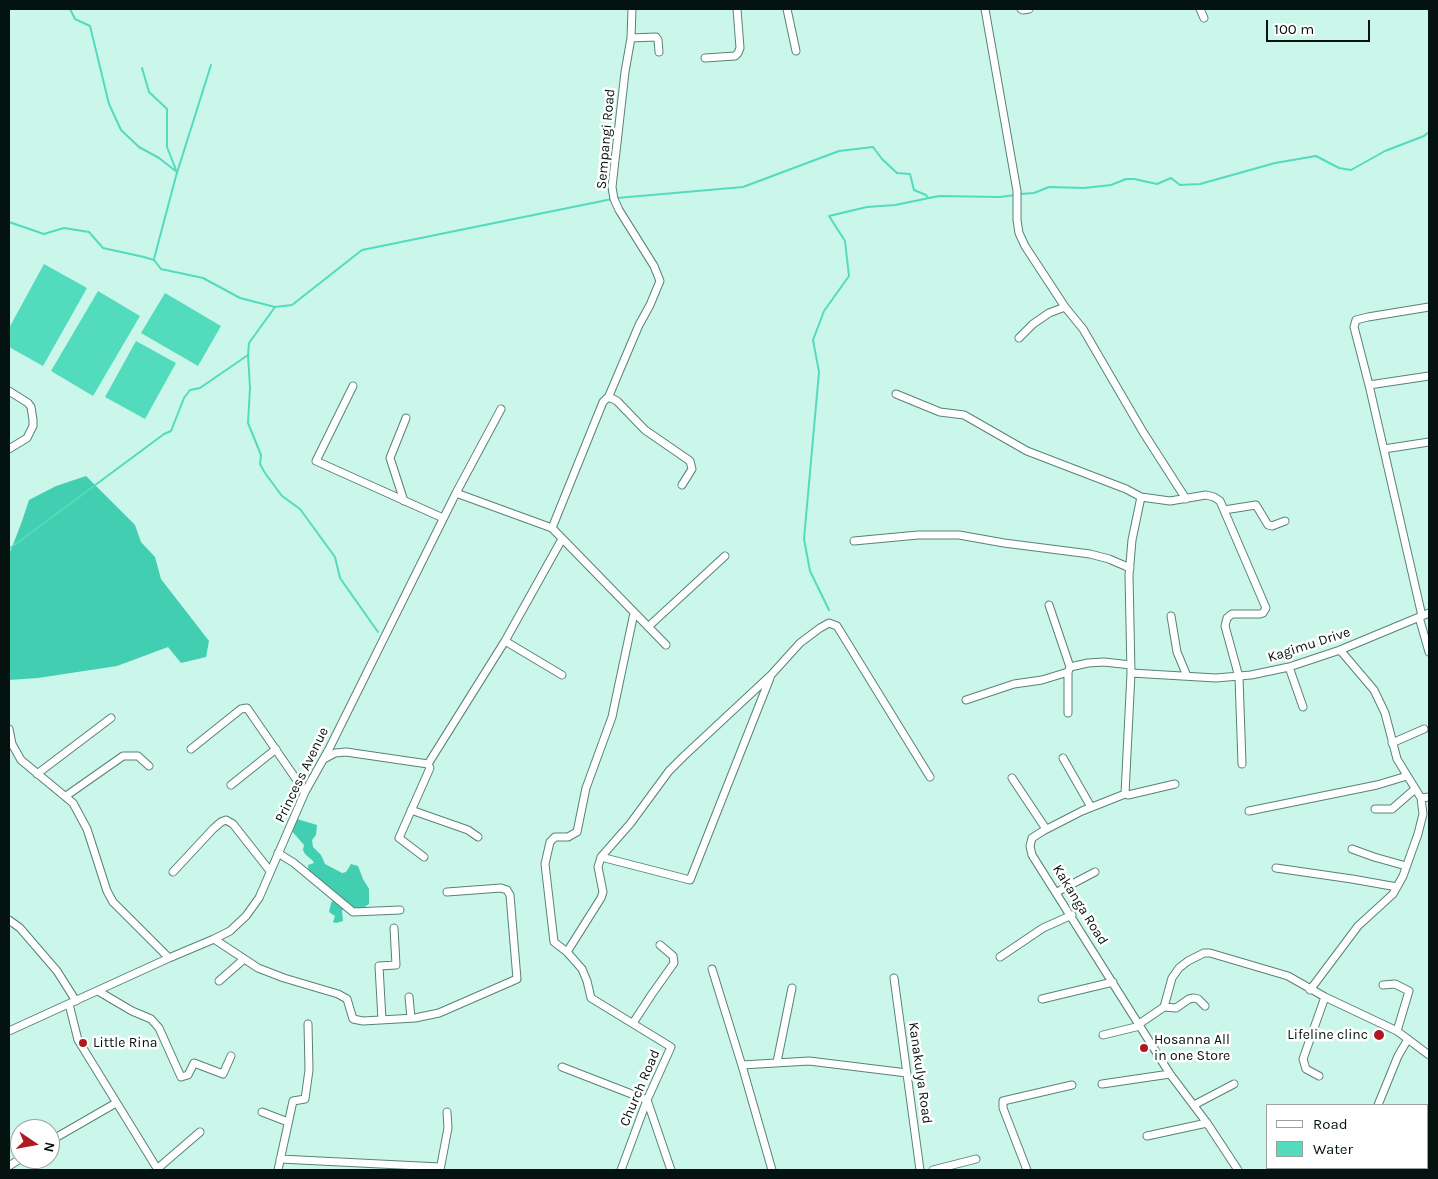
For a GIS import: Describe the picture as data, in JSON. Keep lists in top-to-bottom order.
{
  "streets": {
    "street": [
      "Sempangi Road",
      "Kagimu Drive",
      "Princess Avenue",
      "Kakanga Road",
      "Kanakulya Road",
      "Church Road"
    ]
  },
  "places": ["Lifeline clinc", "Little Rina", "Hosanna All in one Store"],
  "legend": ["Road", "Water"],
  "scale_bar": "100 m",
  "north": "right"
}
